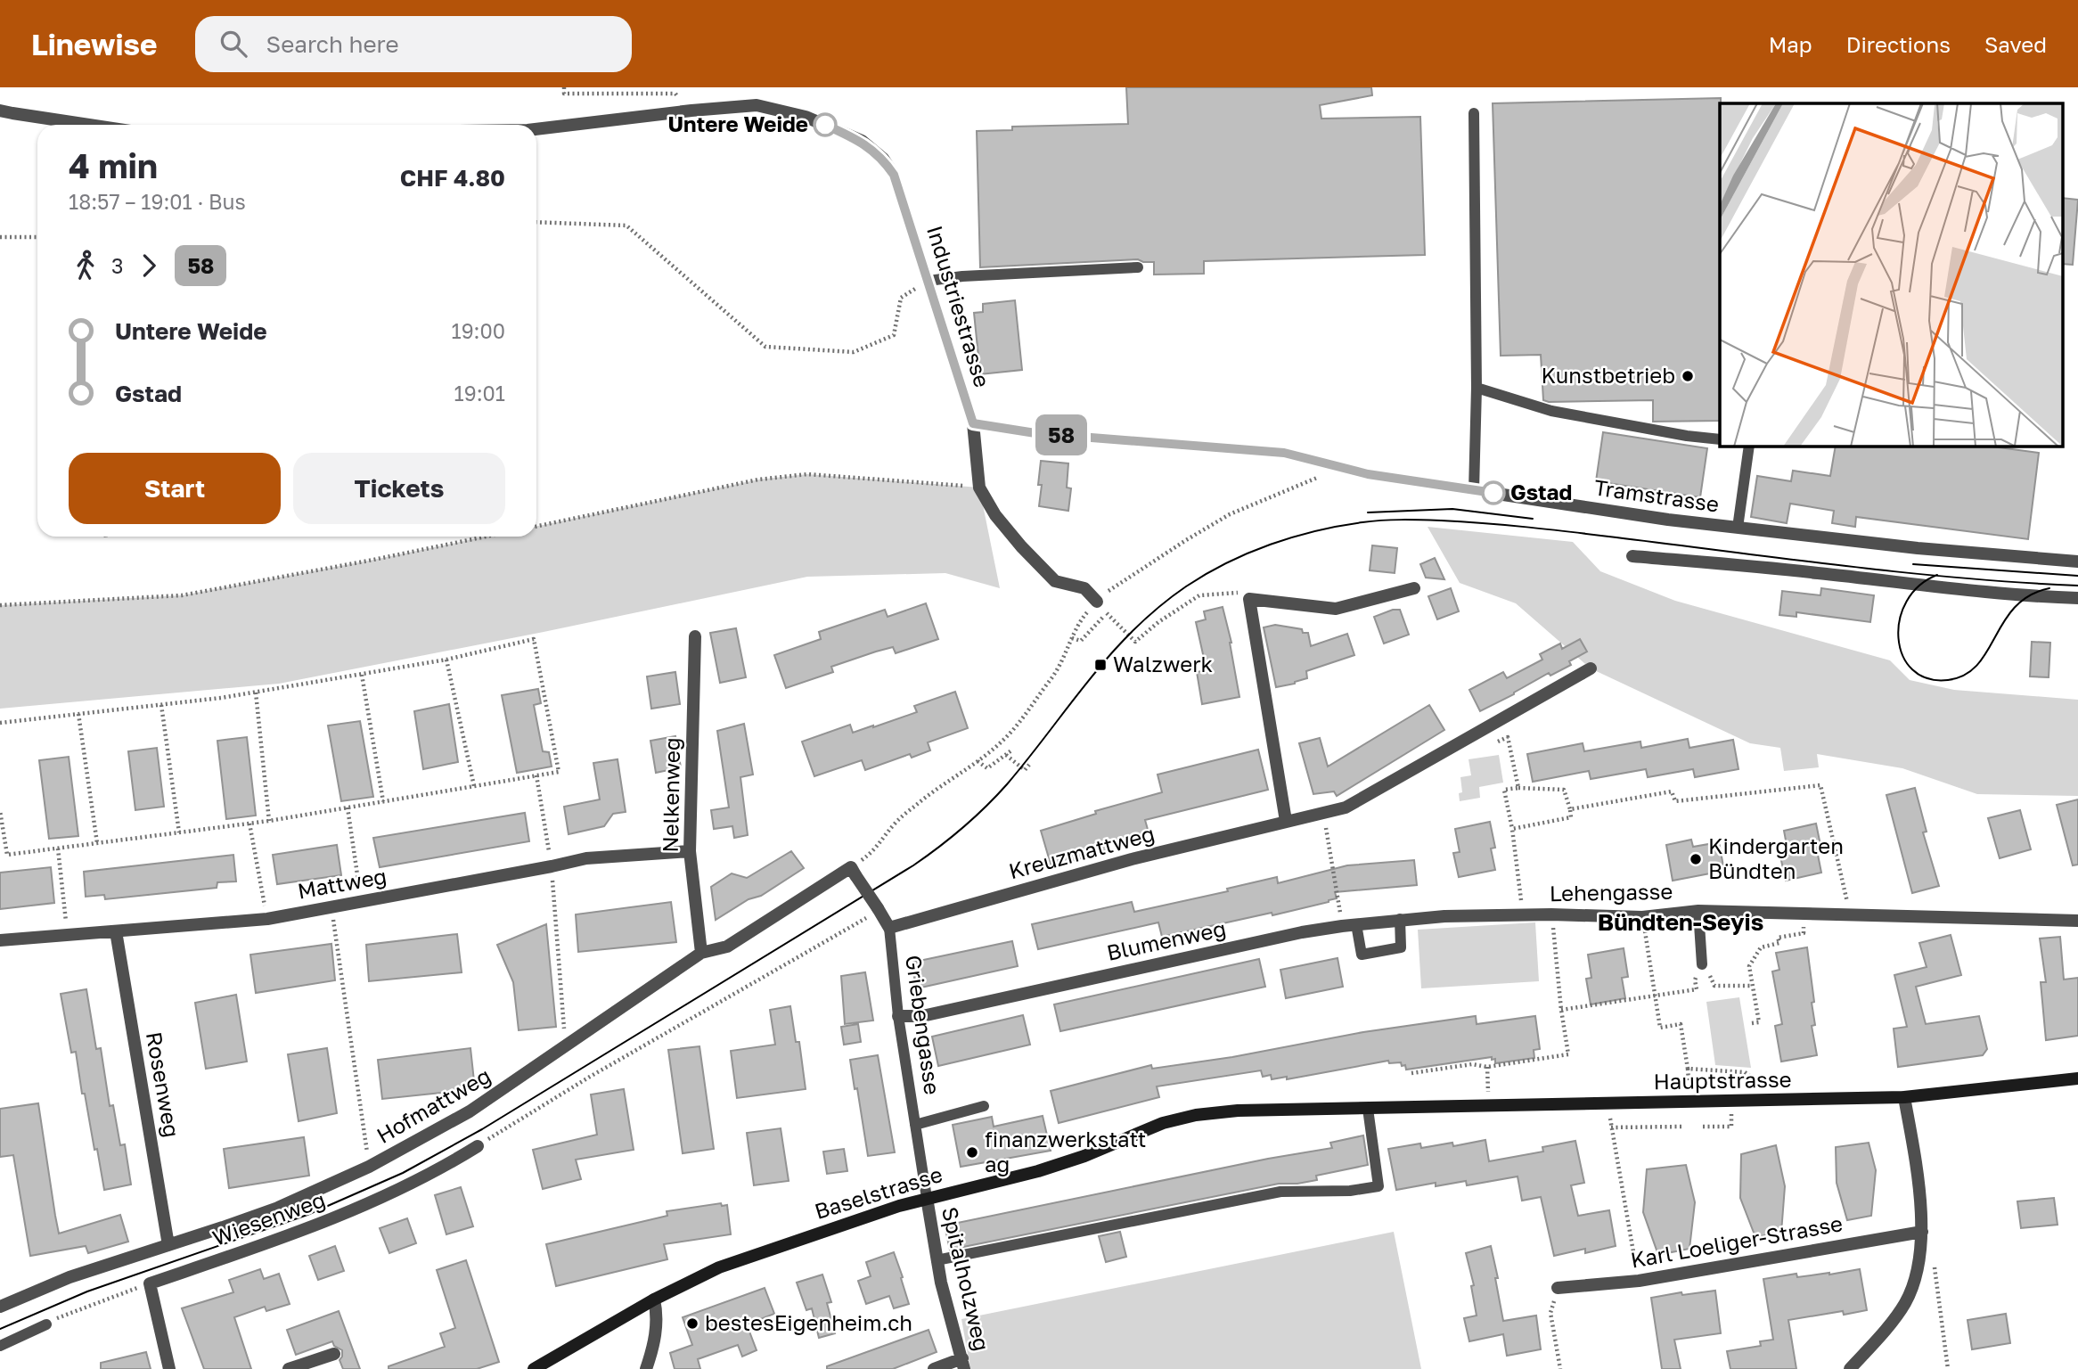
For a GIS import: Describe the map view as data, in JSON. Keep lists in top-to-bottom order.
{
  "streets": {
    "main road": ["Hauptstrasse", "Baselstrasse"],
    "street": [
      "Industriestrasse",
      "Tramstrasse",
      "Nelkenweg",
      "Kreuzmattweg",
      "Mattweg",
      "Lehengasse",
      "Blumenweg",
      "Griebengasse",
      "Rosenweg",
      "Hofmattweg",
      "Wiesenweg",
      "Karl Loeliger-Strasse",
      "Spitalholzweg"
    ]
  },
  "crossings": [
    ["Industriestrasse", "Tramstrasse"],
    ["Nelkenweg", "Mattweg"],
    ["Nelkenweg", "Hofmattweg"],
    ["Kreuzmattweg", "Griebengasse"],
    ["Mattweg", "Rosenweg"],
    ["Lehengasse", "Blumenweg"],
    ["Blumenweg", "Griebengasse"],
    ["Griebengasse", "Hofmattweg"],
    ["Griebengasse", "Baselstrasse"],
    ["Griebengasse", "Spitalholzweg"],
    ["Hauptstrasse", "Baselstrasse"],
    ["Rosenweg", "Hofmattweg"],
    ["Baselstrasse", "Spitalholzweg"]
  ],
  "districts": ["Bündten-Seyis"],
  "places": {
    "other": [
      "Untere Weide",
      "Kunstbetrieb",
      "Gstad",
      "Kindergarten Bündten",
      "finanzwerkstatt ag",
      "bestesEigenheim.ch"
    ],
    "transit": ["Walzwerk"]
  },
  "lines": ["bus line 58"],
  "page": {
    "header": "Linewise",
    "search": "Search here",
    "nav": ["Map", "Directions", "Saved"],
    "on_map": "58",
    "heading": ["4 min", "18:57 – 19:01 · Bus", "CHF 4.80"],
    "legs": ["3", "58"],
    "list": [
      {
        "name": "Untere Weide",
        "value": "19:00"
      },
      {
        "name": "Gstad",
        "value": "19:01"
      }
    ],
    "buttons": ["Start", "Tickets"]
  }
}
